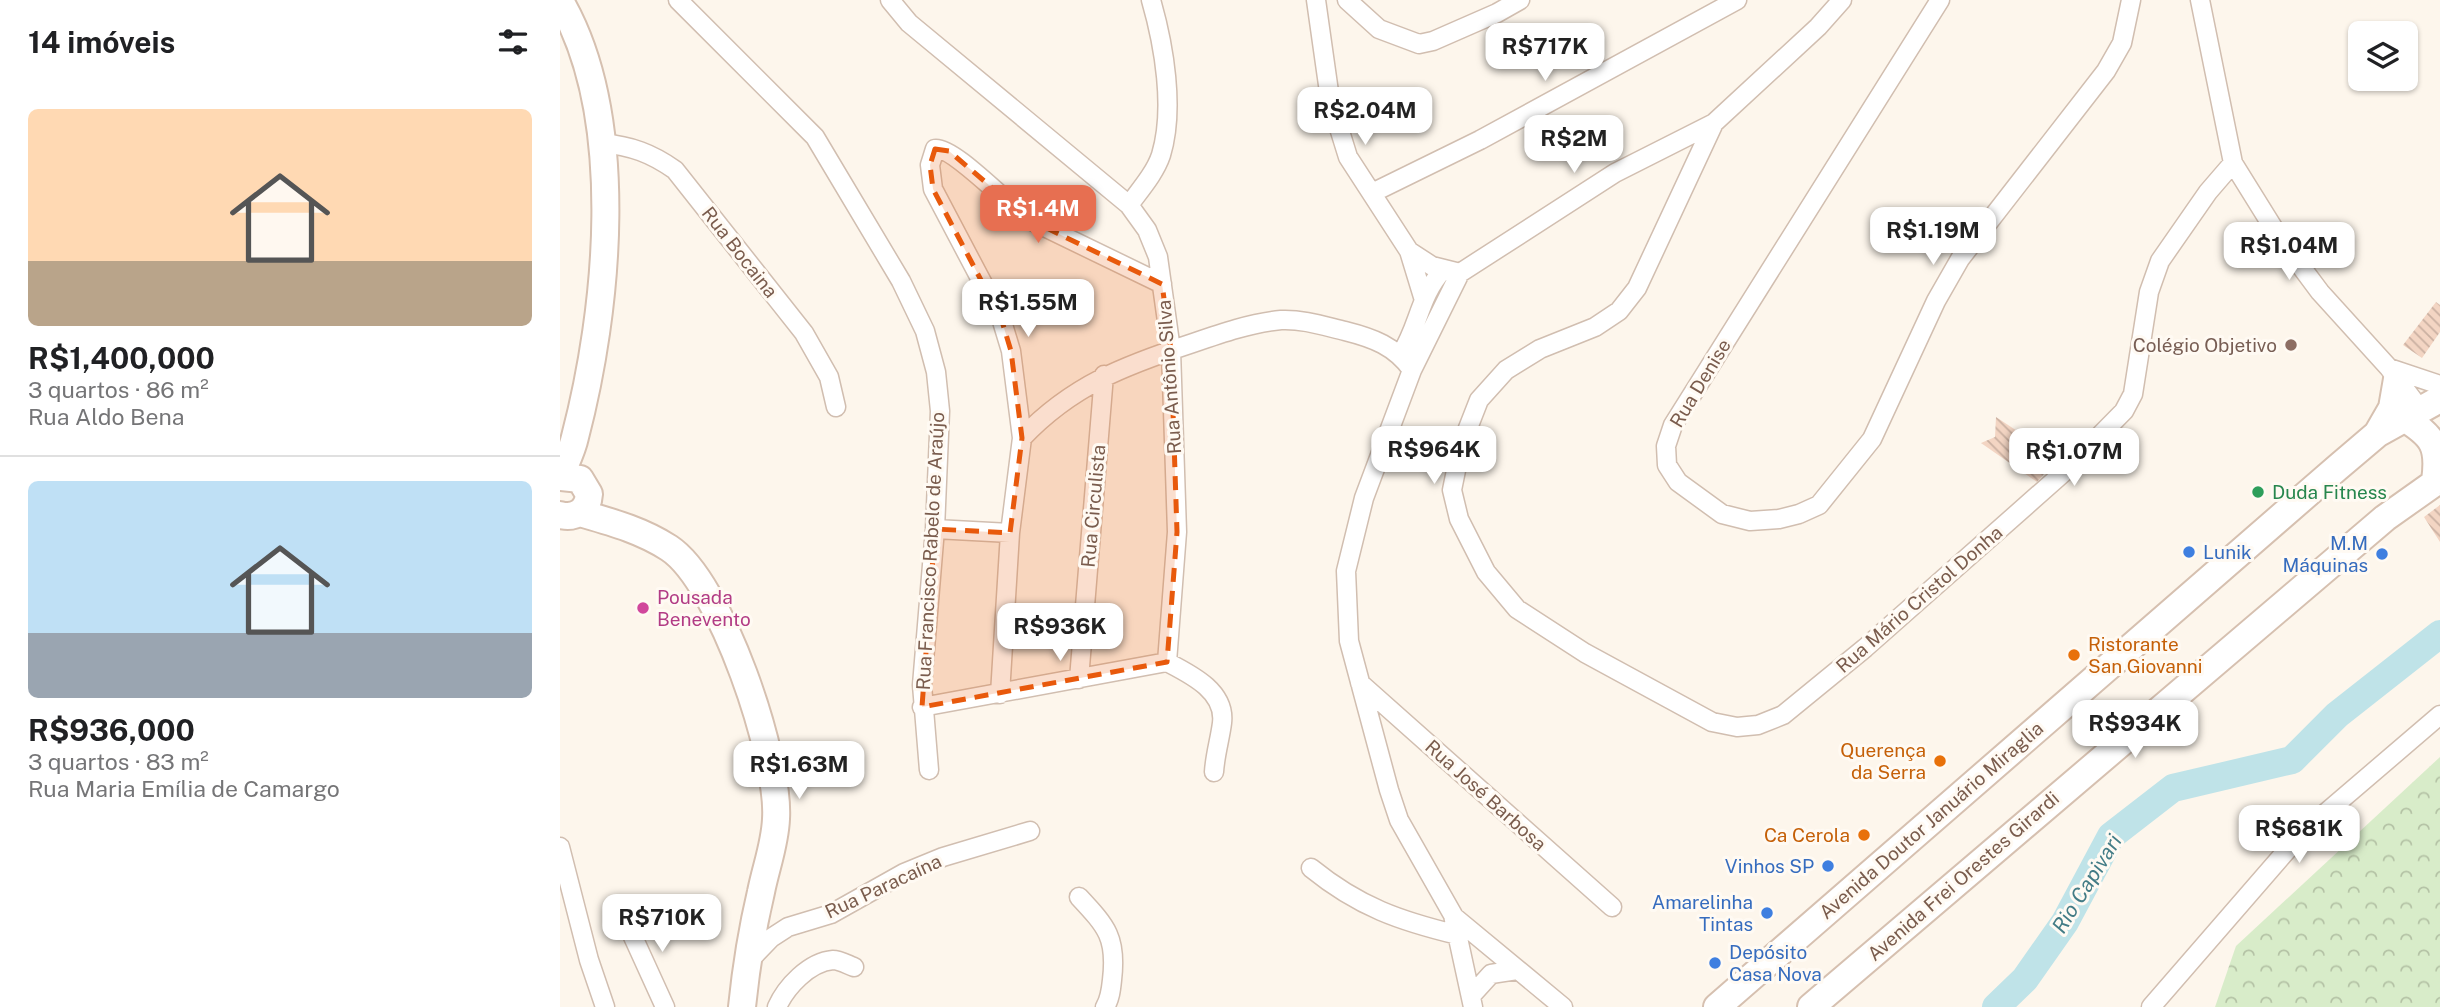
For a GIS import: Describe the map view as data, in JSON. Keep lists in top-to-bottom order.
{
  "streets": {
    "main road": ["Avenida Doutor Januário Miraglia", "Avenida Frei Orestes Girardi"],
    "street": [
      "Rua Bocaina",
      "Rua Antônio Silva",
      "Rua Denise",
      "Rua Circulista",
      "Rua Francisco Rabelo de Araújo",
      "Rua Mário Cristol Donha",
      "Rua José Barbosa",
      "Rua Paracaína"
    ]
  },
  "water": ["Rio Capivari"],
  "places": [
    "Colégio Objetivo",
    "Duda Fitness",
    "Lunik",
    "M.M Máquinas",
    "Pousada Benevento",
    "Ristorante San Giovanni",
    "Querença da Serra",
    "Ca Cerola",
    "Vinhos SP",
    "Amarelinha Tintas",
    "Depósito Casa Nova"
  ],
  "page": {
    "heading": "14 imóveis",
    "price": [
      "R$717K",
      "R$2.04M",
      "R$2M",
      "R$1.4M",
      "R$1.19M",
      "R$1.04M",
      "R$1.55M",
      "R$964K",
      "R$1.07M",
      "R$936K",
      "R$934K",
      "R$1.63M",
      "R$681K",
      "R$710K"
    ],
    "list": [
      {
        "name": "R$1,400,000",
        "note": "3 quartos · 86 m² · Rua Aldo Bena"
      },
      {
        "name": "R$936,000",
        "note": "3 quartos · 83 m² · Rua Maria Emília de Camargo"
      }
    ]
  }
}
